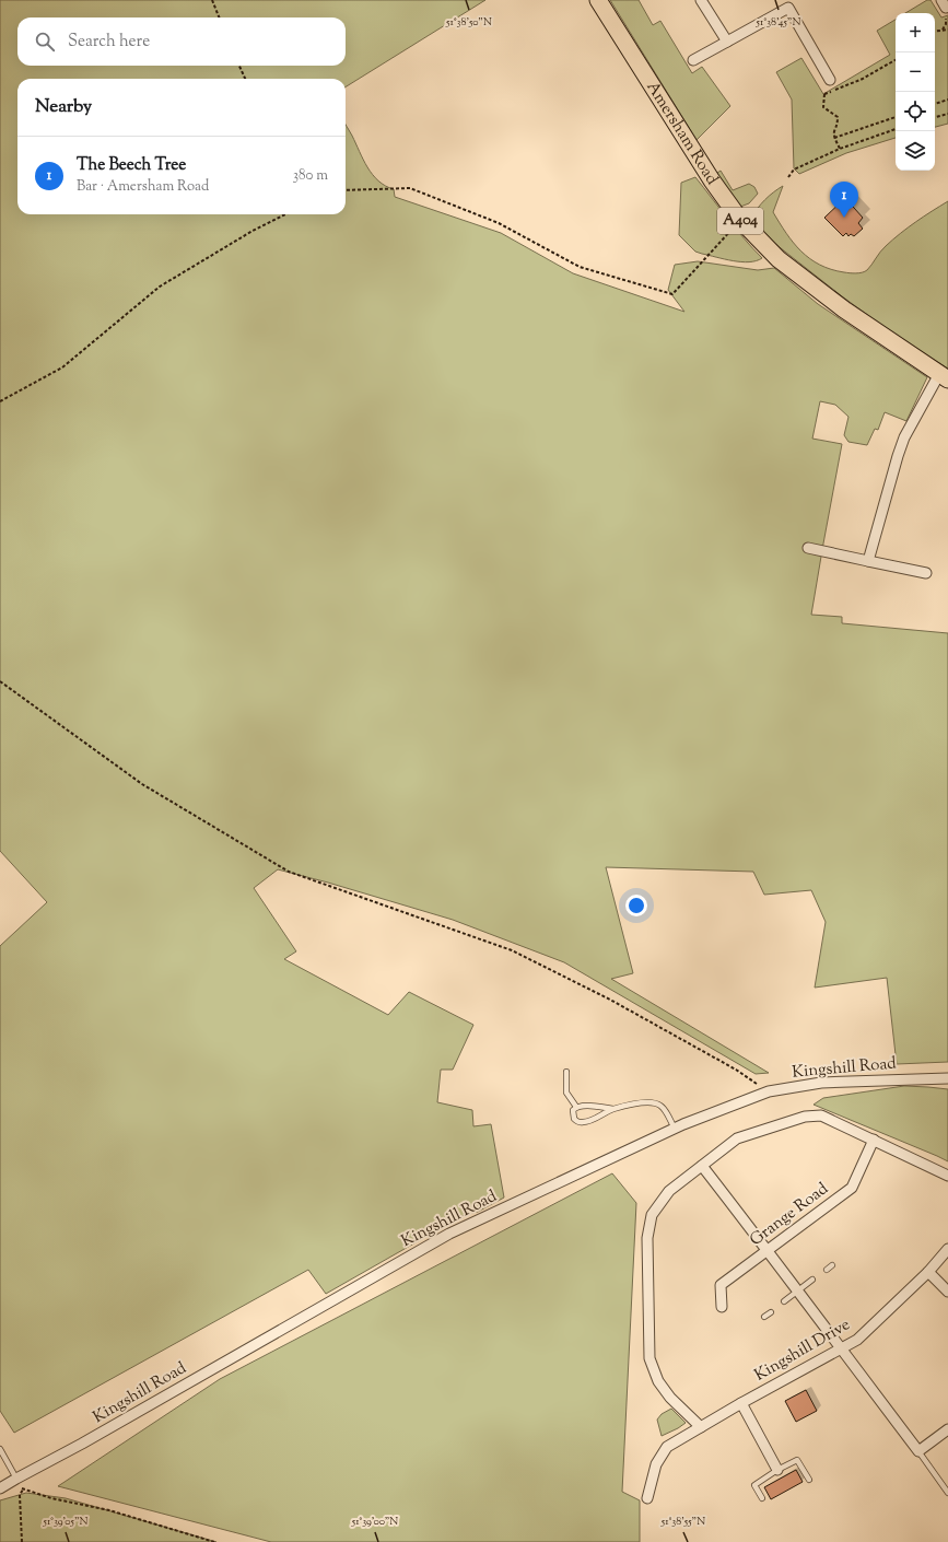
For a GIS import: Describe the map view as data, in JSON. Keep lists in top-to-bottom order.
{
  "streets": {
    "main road": ["Amersham Road", "A404"],
    "street": ["Kingshill Road", "Grange Road", "Kingshill Drive"]
  },
  "page": {
    "map_buttons": ["+", "−"],
    "search": "Search here",
    "heading": "Nearby",
    "list": [
      {
        "mark": "1",
        "name": "The Beech Tree",
        "note": "Bar · Amersham Road",
        "value": "380 m"
      }
    ],
    "pins": "1"
  },
  "coordinates": [
    "51°38'50\"N",
    "51°38'45\"N",
    "51°39'05\"N",
    "51°39'00\"N",
    "51°38'55\"N"
  ]
}
